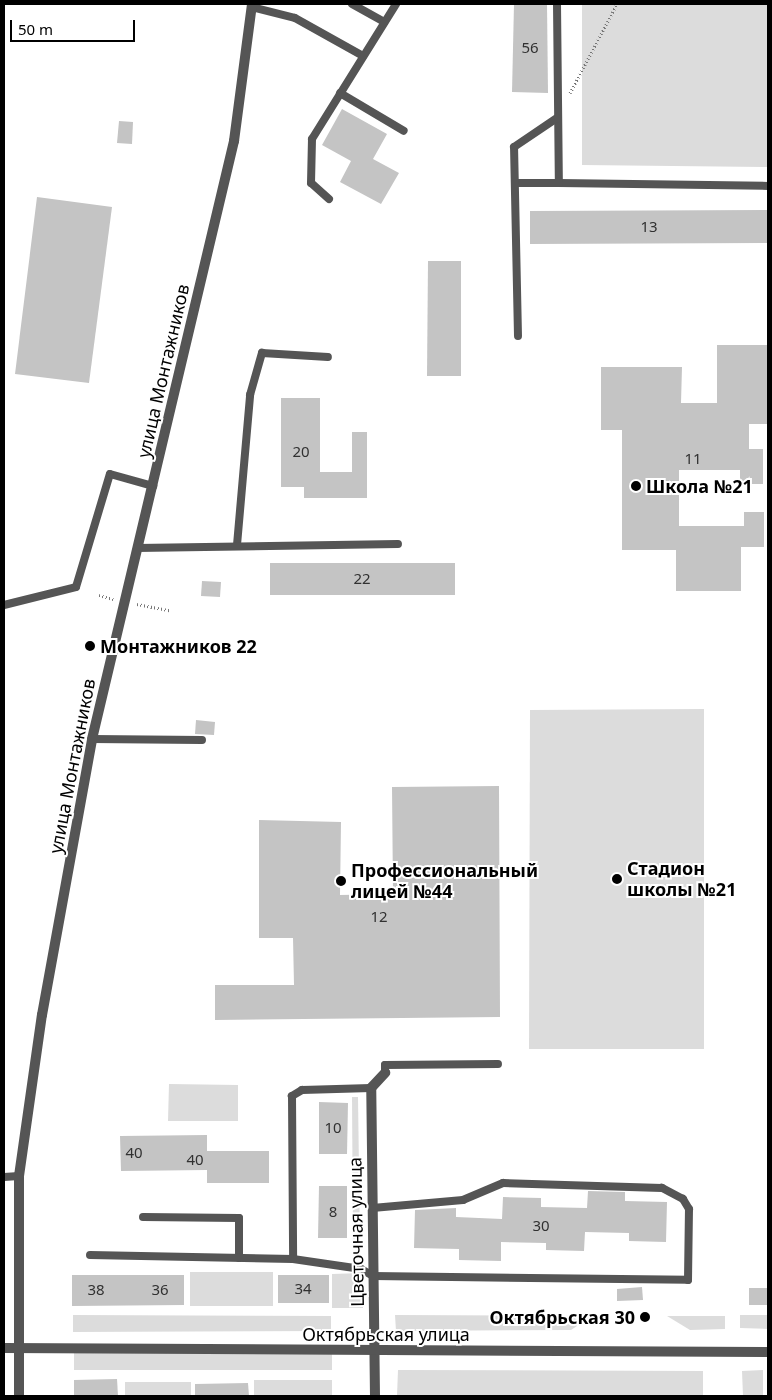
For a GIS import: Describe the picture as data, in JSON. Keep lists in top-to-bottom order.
{
  "streets": {
    "street": ["улица Монтажников", "Цветочная улица", "Октябрьская улица"]
  },
  "crossings": [
    ["улица Монтажников", "Октябрьская улица"],
    ["Цветочная улица", "Октябрьская улица"]
  ],
  "places": [
    "Школа №21",
    "Монтажников 22",
    "Стадион школы №21",
    "Профессиональный лицей №44",
    "Октябрьская 30"
  ],
  "house_numbers": [
    "56",
    "13",
    "20",
    "11",
    "22",
    "12",
    "10",
    "40",
    "40",
    "8",
    "30",
    "34",
    "38",
    "36"
  ],
  "scale_bar": "50 m"
}
